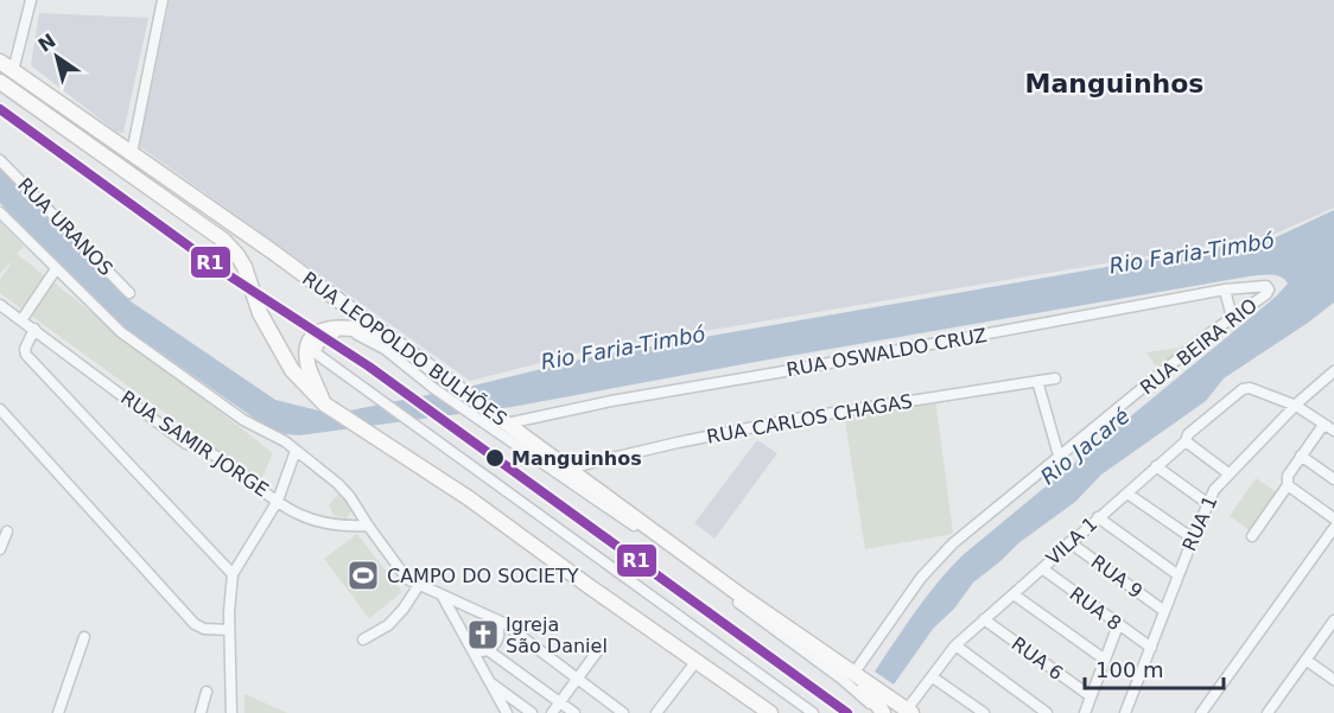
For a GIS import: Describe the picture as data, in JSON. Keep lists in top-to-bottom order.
{
  "streets": {
    "main road": ["RUA LEOPOLDO BULHÕES"],
    "street": [
      "RUA URANOS",
      "RUA BEIRA RIO",
      "RUA OSWALDO CRUZ",
      "RUA CARLOS CHAGAS",
      "RUA SAMIR JORGE",
      "RUA 1",
      "VILA 1",
      "RUA 9",
      "RUA 8",
      "RUA 6"
    ]
  },
  "crossings": [
    ["RUA BEIRA RIO", "RUA LEOPOLDO BULHÕES"],
    ["RUA BEIRA RIO", "RUA OSWALDO CRUZ"],
    ["RUA LEOPOLDO BULHÕES", "RUA OSWALDO CRUZ"],
    ["RUA LEOPOLDO BULHÕES", "RUA CARLOS CHAGAS"],
    ["RUA LEOPOLDO BULHÕES", "VILA 1"],
    ["RUA 1", "VILA 1"],
    ["RUA 1", "RUA 9"],
    ["RUA 1", "RUA 8"],
    ["VILA 1", "RUA 9"],
    ["VILA 1", "RUA 8"],
    ["VILA 1", "RUA 6"]
  ],
  "districts": ["Manguinhos"],
  "water": ["Rio Faria-Timbó", "Rio Jacaré"],
  "places": {
    "other": ["Manguinhos"],
    "sports": ["CAMPO DO SOCIETY"],
    "church": ["Igreja São Daniel"]
  },
  "lines": ["transit line R1"],
  "scale_bar": "100 m",
  "north": "top left"
}
